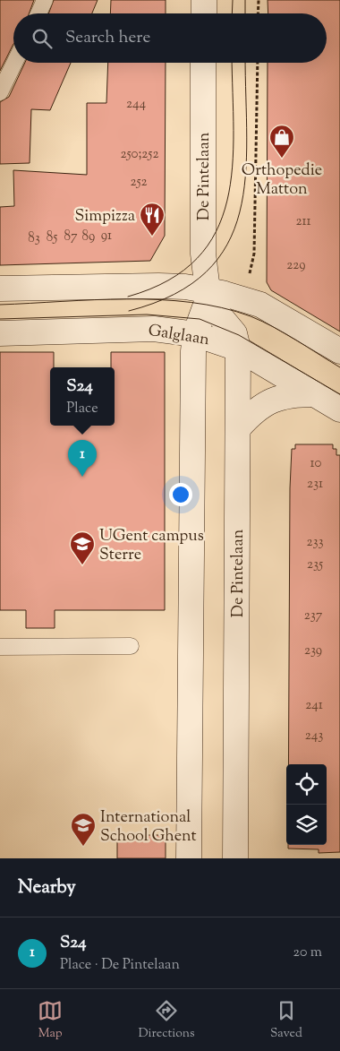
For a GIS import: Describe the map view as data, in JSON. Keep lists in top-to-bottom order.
{
  "streets": {
    "street": ["De Pintelaan", "Galglaan"]
  },
  "crossings": [
    ["De Pintelaan", "Galglaan"]
  ],
  "places": {
    "shop": ["Orthopedie Matton"],
    "restaurant": ["Simpizza"],
    "school or university": ["UGent campus Sterre", "International School Ghent"]
  },
  "house_numbers": [
    "244",
    "250;252",
    "252",
    "211",
    "91",
    "87",
    "89",
    "85",
    "83",
    "229",
    "10",
    "231",
    "233",
    "235",
    "237",
    "239",
    "241",
    "243"
  ],
  "page": {
    "search": "Search here",
    "popup": ["S24", "Place"],
    "pins": "1",
    "heading": "Nearby",
    "list": [
      {
        "mark": "1",
        "name": "S24",
        "note": "Place · De Pintelaan",
        "value": "20 m"
      }
    ],
    "nav": ["Map", "Directions", "Saved"]
  }
}
